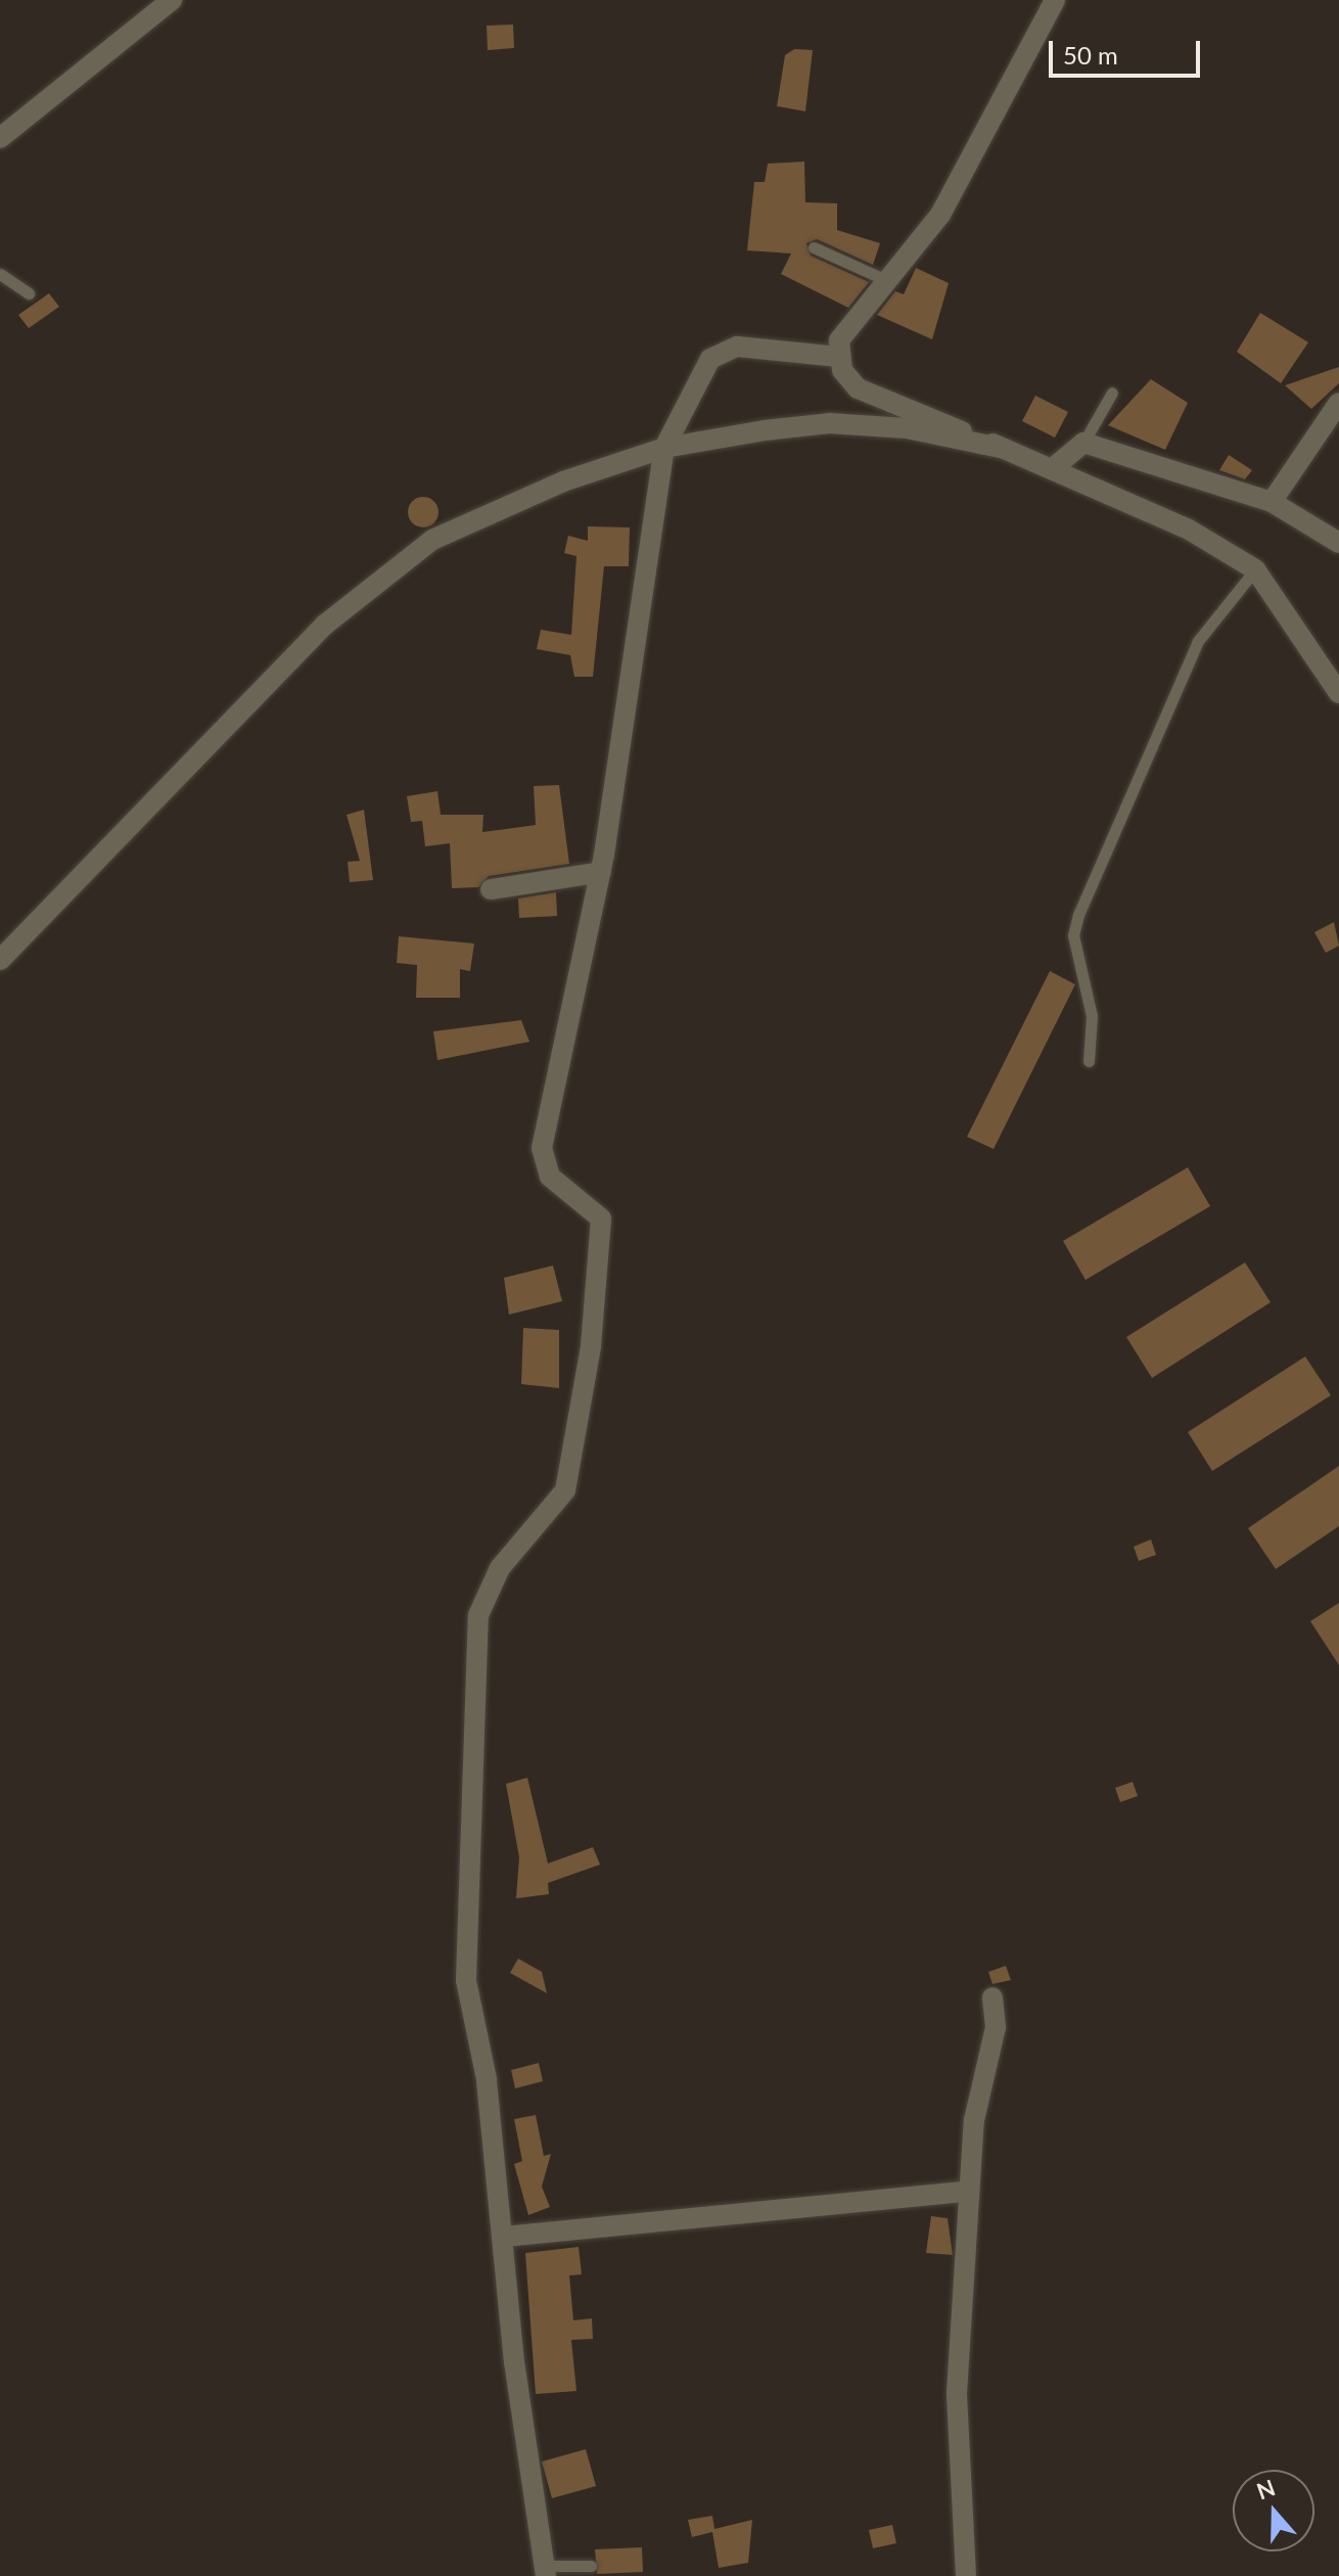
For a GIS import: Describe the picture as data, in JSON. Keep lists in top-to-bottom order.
{
  "scale_bar": "50 m",
  "north": "top"
}
